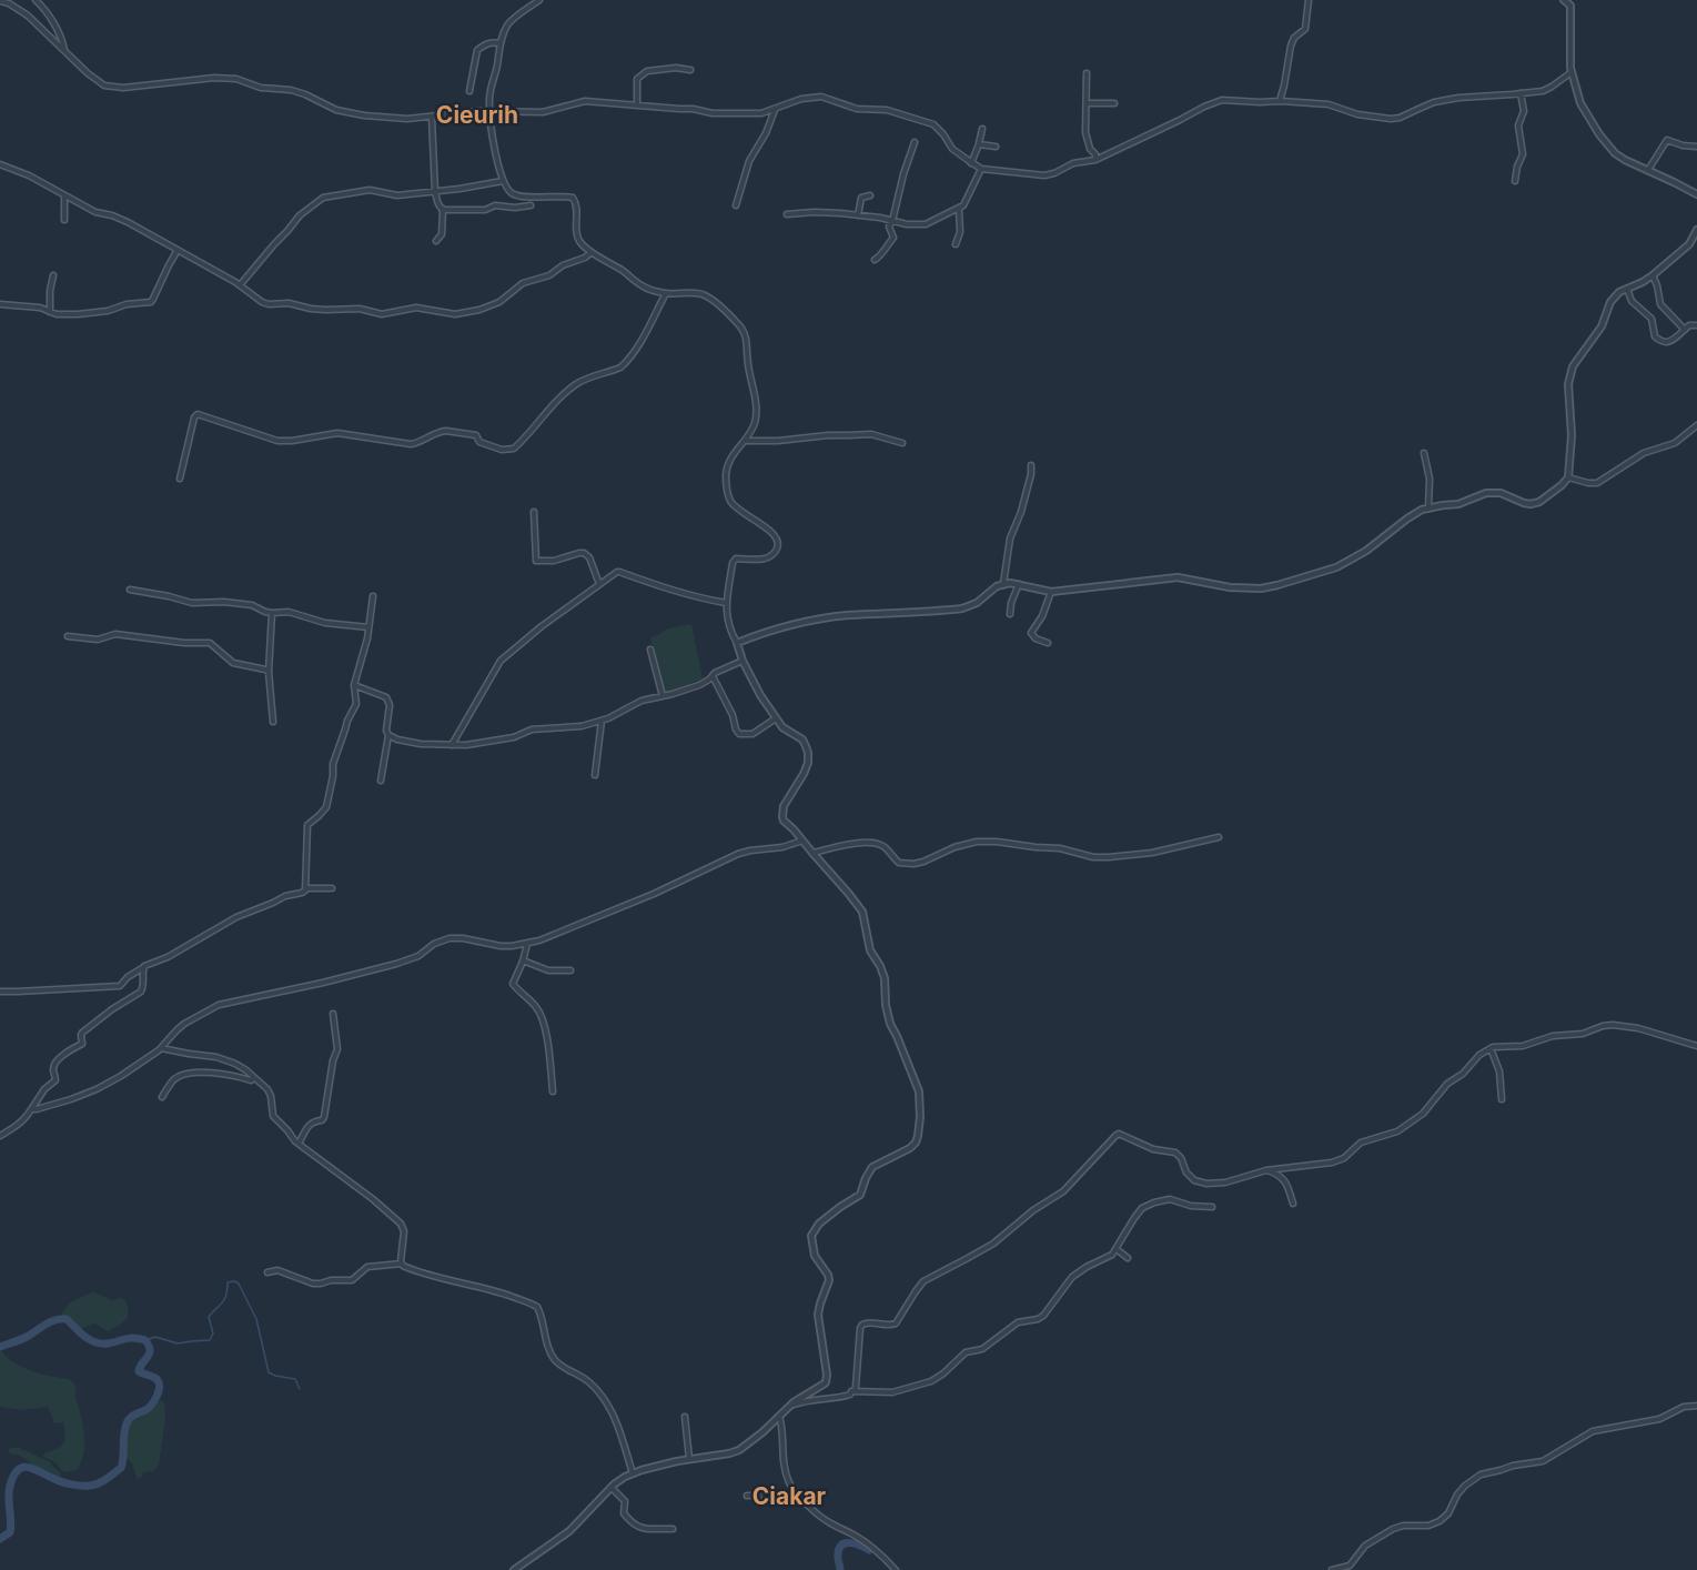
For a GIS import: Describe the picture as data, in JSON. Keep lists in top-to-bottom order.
{
  "districts": ["Cieurih", "Ciakar"]
}
